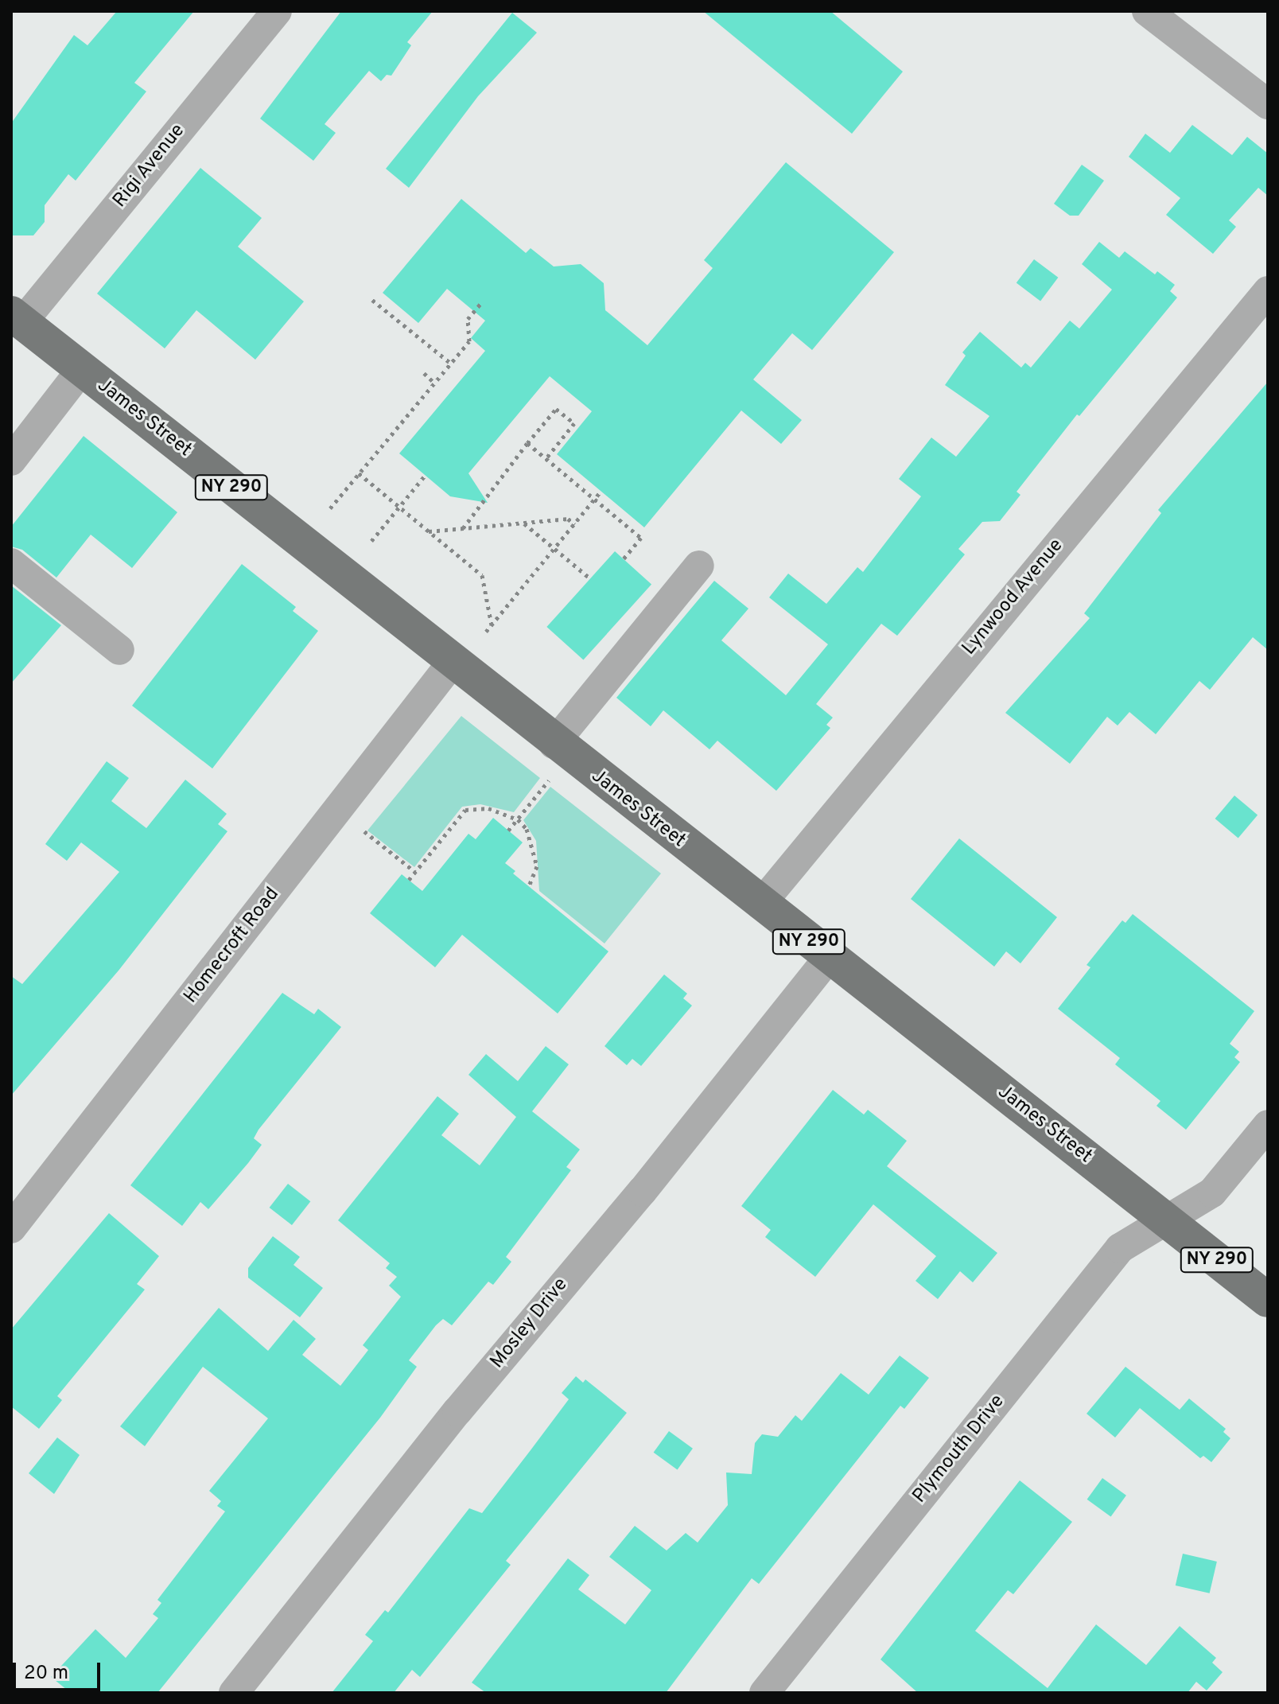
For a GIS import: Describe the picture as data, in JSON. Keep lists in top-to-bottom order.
{
  "streets": {
    "main road": ["James Street", "NY 290"],
    "street": [
      "Rigi Avenue",
      "Lynwood Avenue",
      "Homecroft Road",
      "Mosley Drive",
      "Plymouth Drive"
    ]
  },
  "crossings": [
    ["Rigi Avenue", "James Street"],
    ["James Street", "Lynwood Avenue"],
    ["James Street", "Homecroft Road"],
    ["James Street", "Mosley Drive"],
    ["James Street", "Plymouth Drive"]
  ],
  "scale_bar": "20 m"
}
